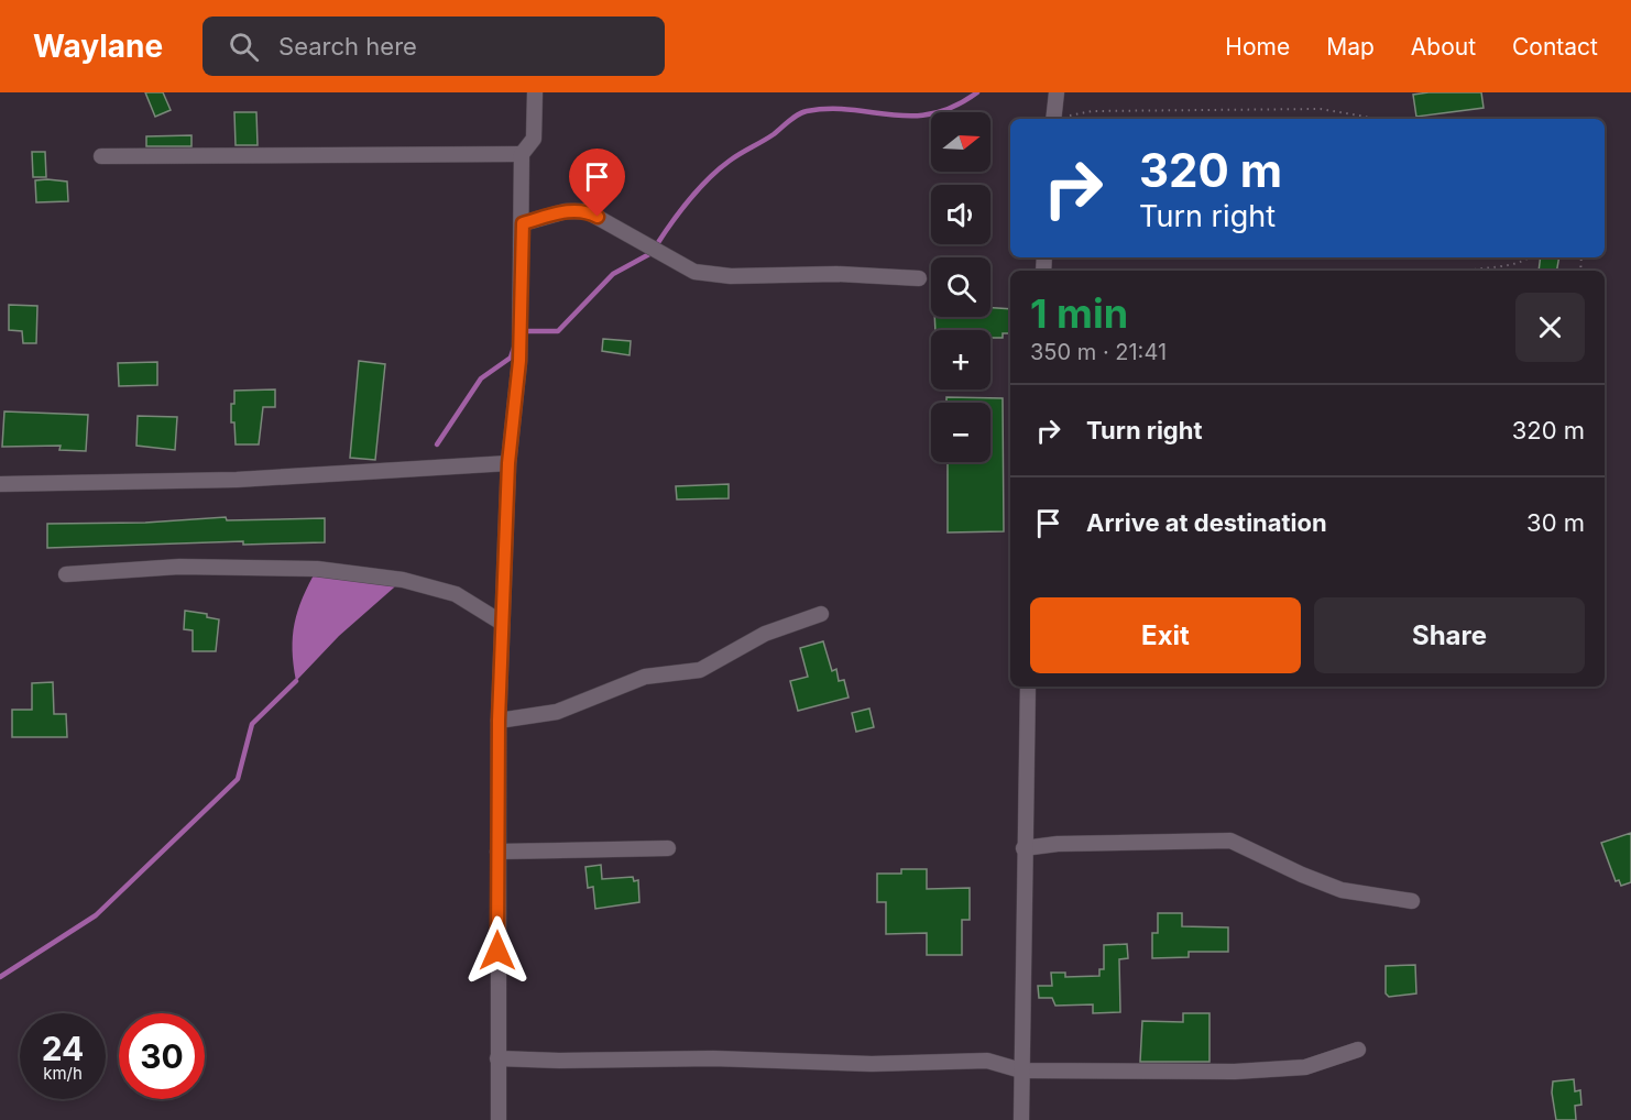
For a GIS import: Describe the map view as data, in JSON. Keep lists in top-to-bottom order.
{
  "north": "right",
  "page": {
    "header": "Waylane",
    "search": "Search here",
    "nav": [
      "Home",
      "Map",
      "About",
      "Contact"
    ],
    "map_buttons": ["+", "−"],
    "turn": ["320 m", "Turn right"],
    "heading": ["1 min", "350 m · 21:41"],
    "list": [
      {
        "name": "Turn right",
        "value": "320 m"
      },
      {
        "name": "Arrive at destination",
        "value": "30 m"
      }
    ],
    "buttons": ["Exit", "Share"],
    "speed": "24 km/h",
    "limit": "30"
  }
}
